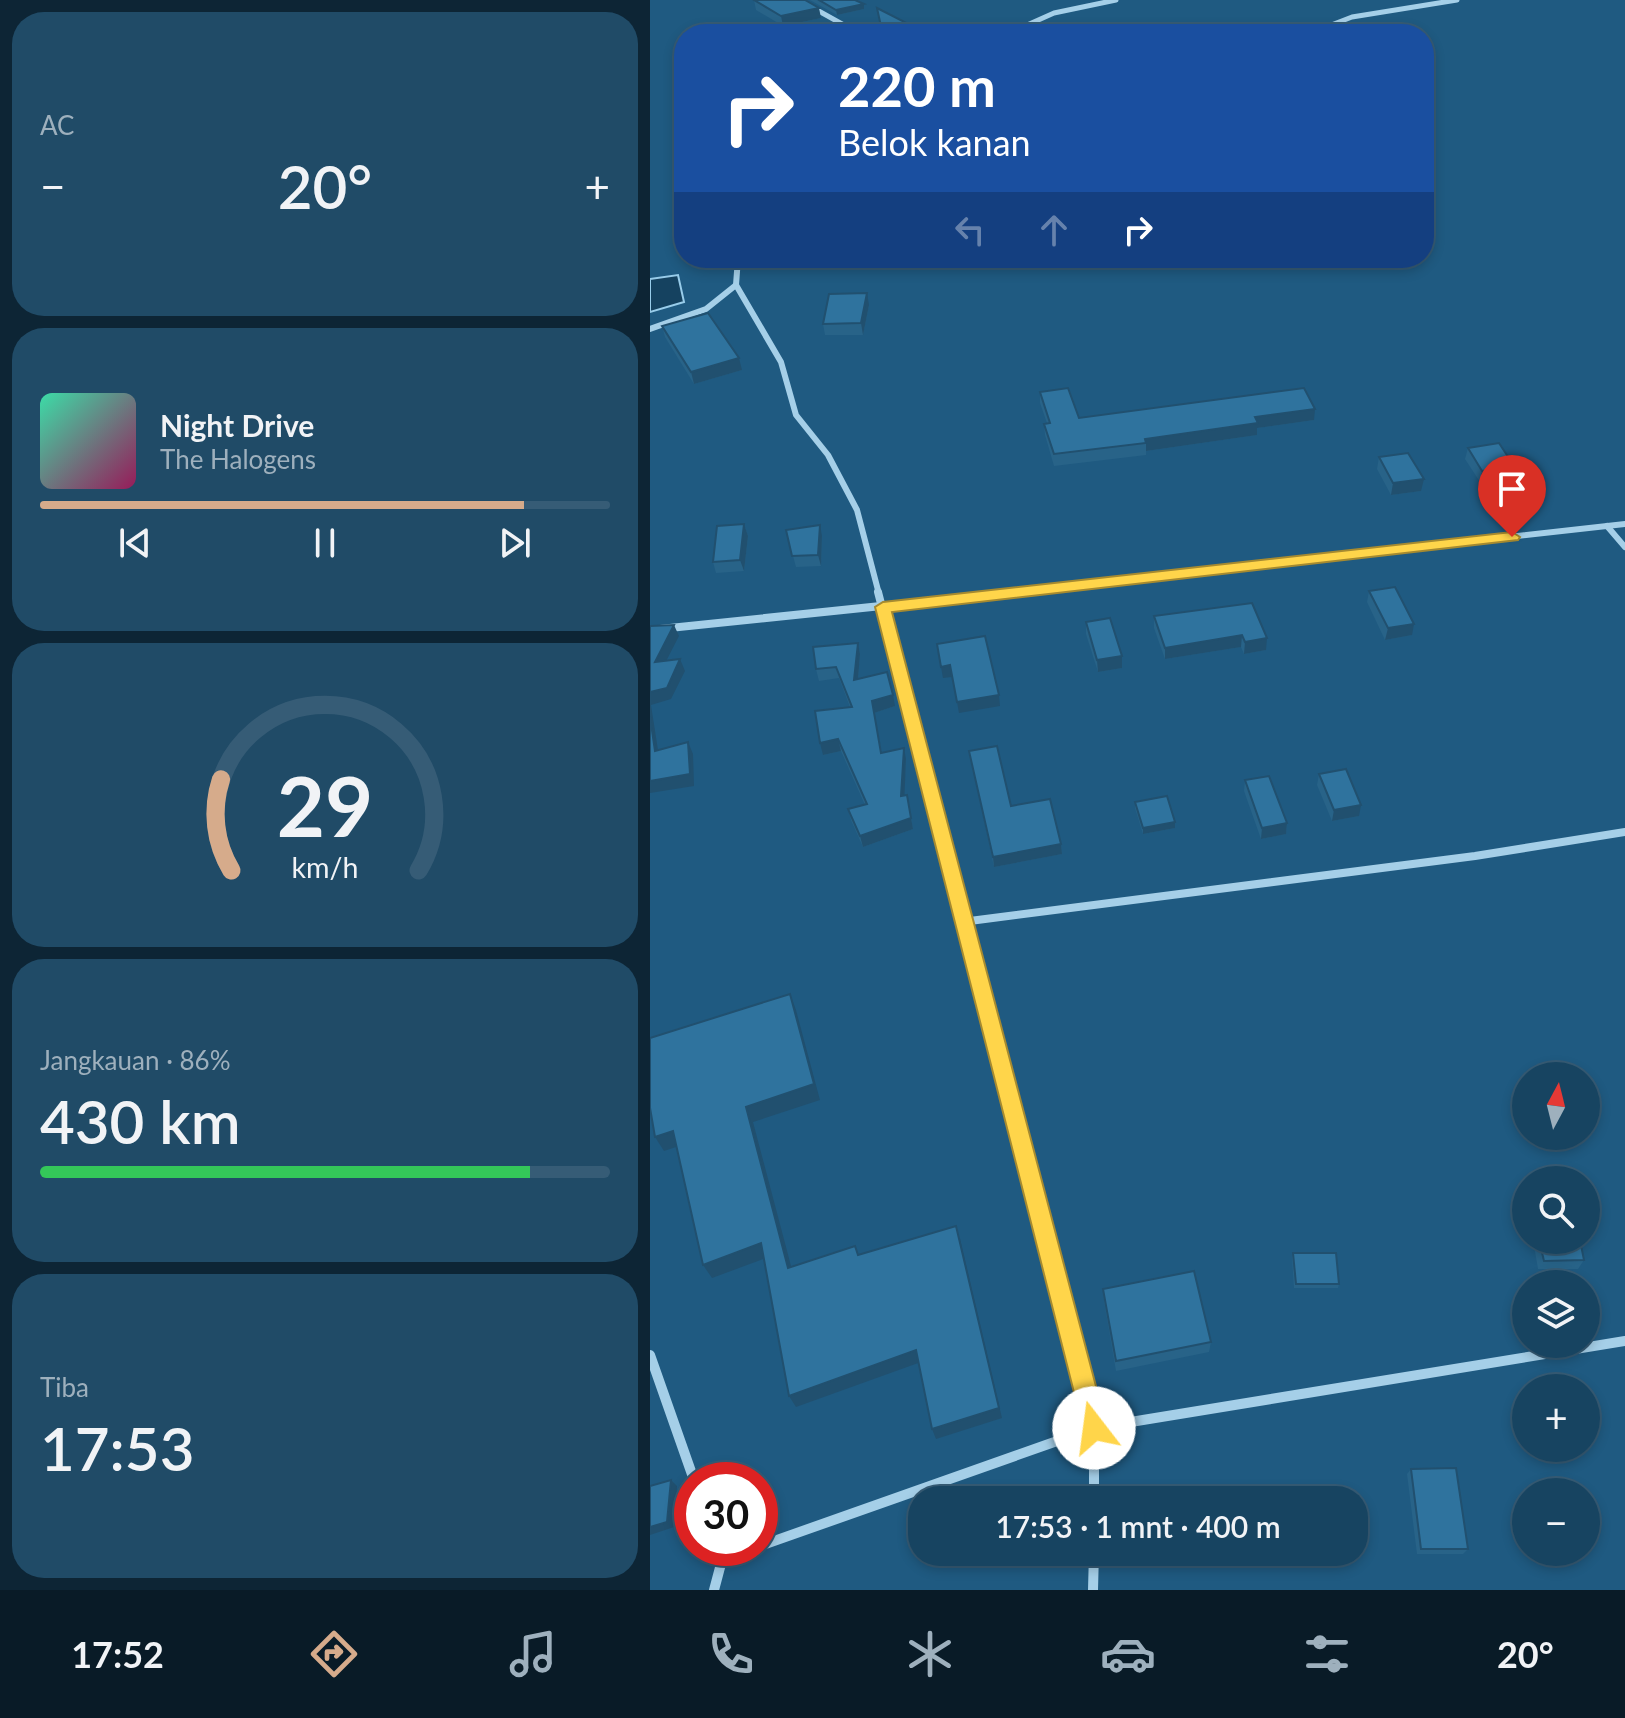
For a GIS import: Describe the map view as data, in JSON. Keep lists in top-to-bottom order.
{
  "north": "top",
  "page": {
    "tile": [
      "AC",
      ["Jangkauan · 86%", "430 km"],
      ["Tiba", "17:53"]
    ],
    "turn": ["220 m", "Belok kanan"],
    "heat": ["−", "20°", "+"],
    "song": ["Night Drive", "The Halogens"],
    "map_buttons": ["+", "−"],
    "limit": "30",
    "trip": "17:53 · 1 mnt · 400 m",
    "tabs": ["17:52", "20°"],
    "gauge": ["29", "km/h"]
  }
}
